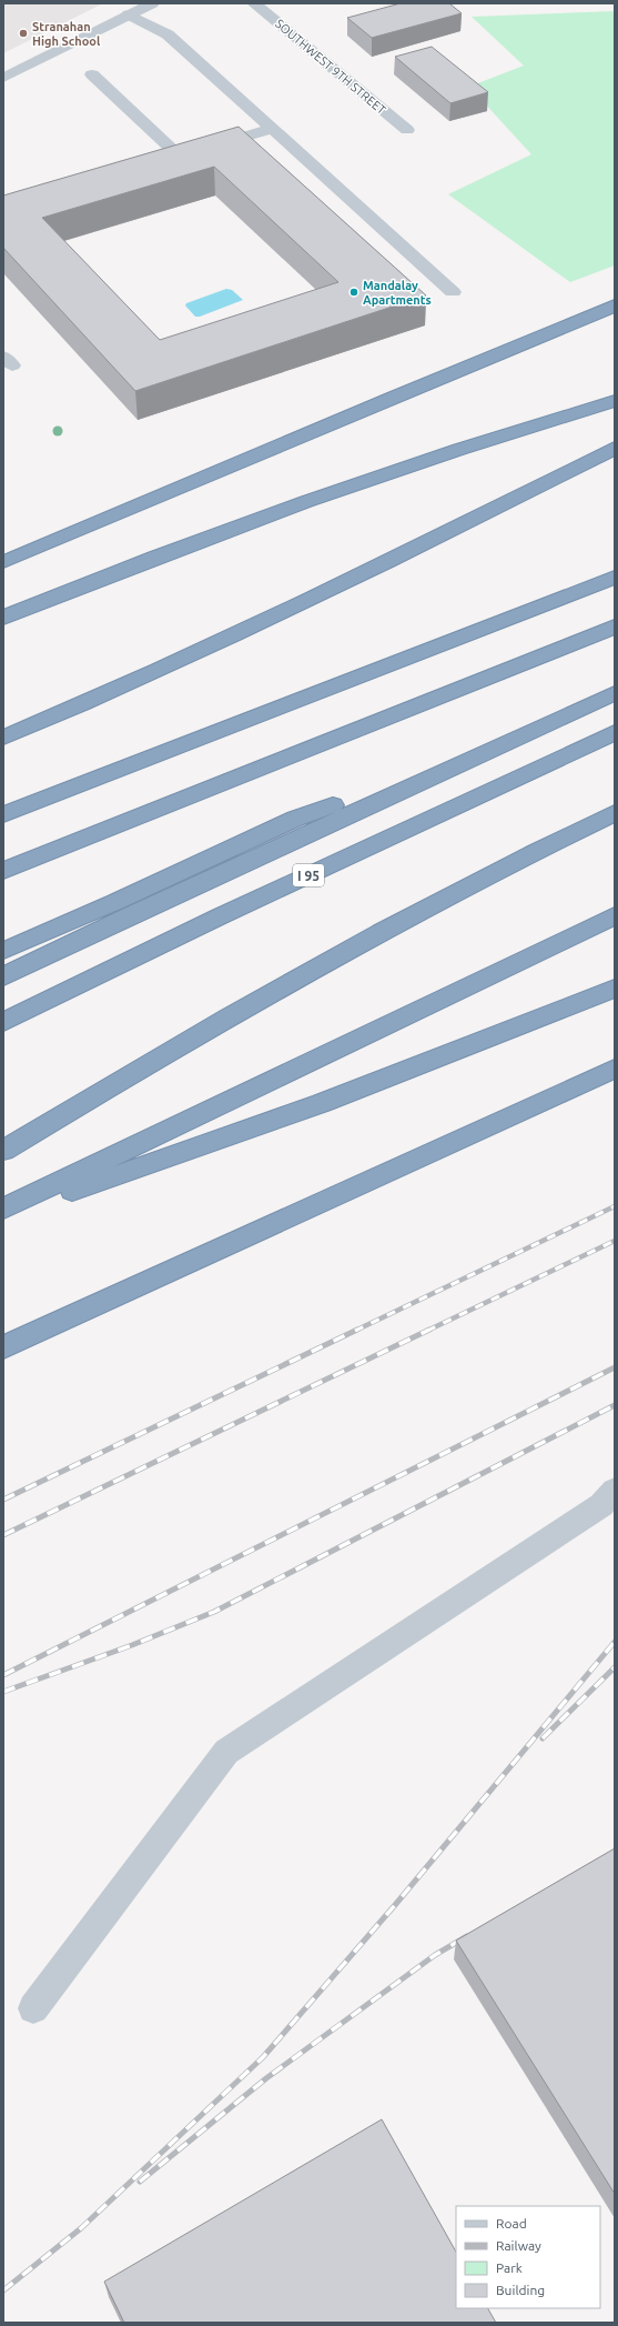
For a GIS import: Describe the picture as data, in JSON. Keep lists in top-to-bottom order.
{
  "streets": {
    "highway": ["I 95"],
    "street": ["SOUTHWEST 9TH STREET"]
  },
  "places": ["Stranahan High School", "Mandalay Apartments"],
  "legend": [
    "Road",
    "Railway",
    "Park",
    "Building"
  ]
}
